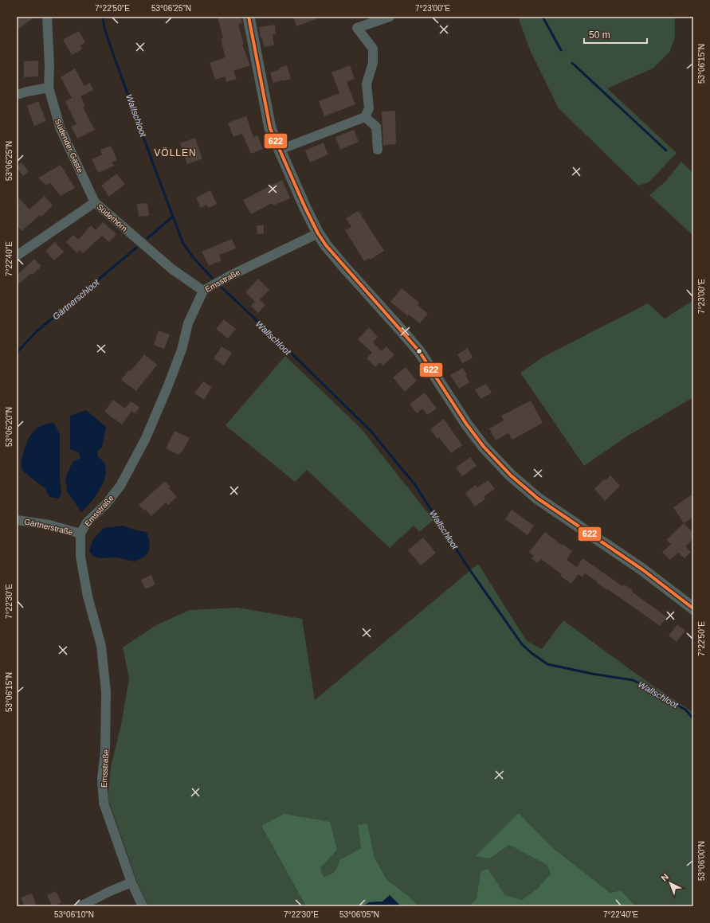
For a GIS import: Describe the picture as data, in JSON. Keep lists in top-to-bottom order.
{
  "streets": {
    "street": [
      "Südender Gaste",
      "Süderhörn",
      "Emsstraße",
      "Gärtnerstraße"
    ]
  },
  "crossings": [
    ["Südender Gaste", "Süderhörn"],
    ["Süderhörn", "Emsstraße"],
    ["Emsstraße", "Gärtnerstraße"]
  ],
  "districts": ["VÖLLEN"],
  "water": ["Wallschloot", "Gärtnerschloot"],
  "lines": ["transit line 622"],
  "scale_bar": "50 m",
  "north": "top left",
  "coordinates": [
    "7°22'50\"E",
    "53°06'25\"N",
    "7°23'00\"E",
    "53°06'15\"N",
    "7°22'40\"E",
    "53°06'20\"N",
    "7°22'30\"E",
    "53°06'00\"N",
    "53°06'10\"N",
    "53°06'05\"N"
  ]
}
